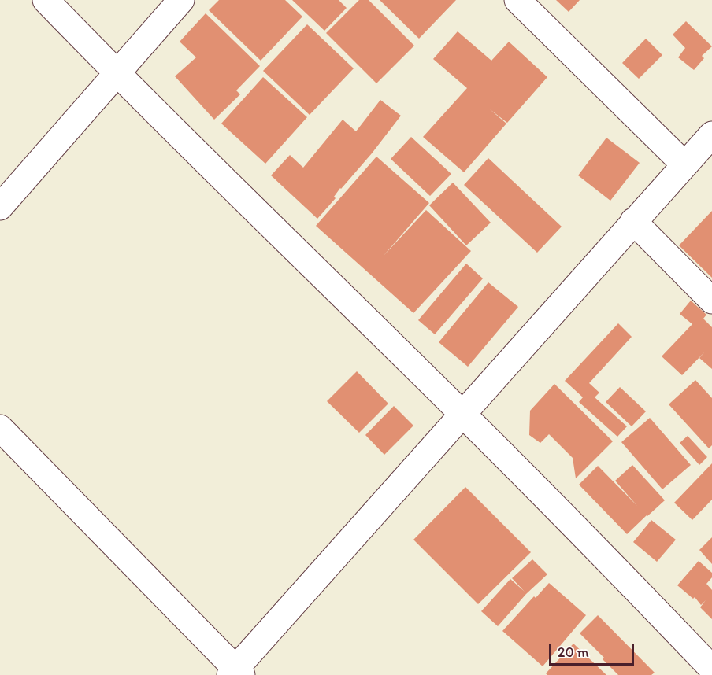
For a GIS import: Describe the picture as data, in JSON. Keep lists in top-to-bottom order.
{
  "scale_bar": "20 m"
}
